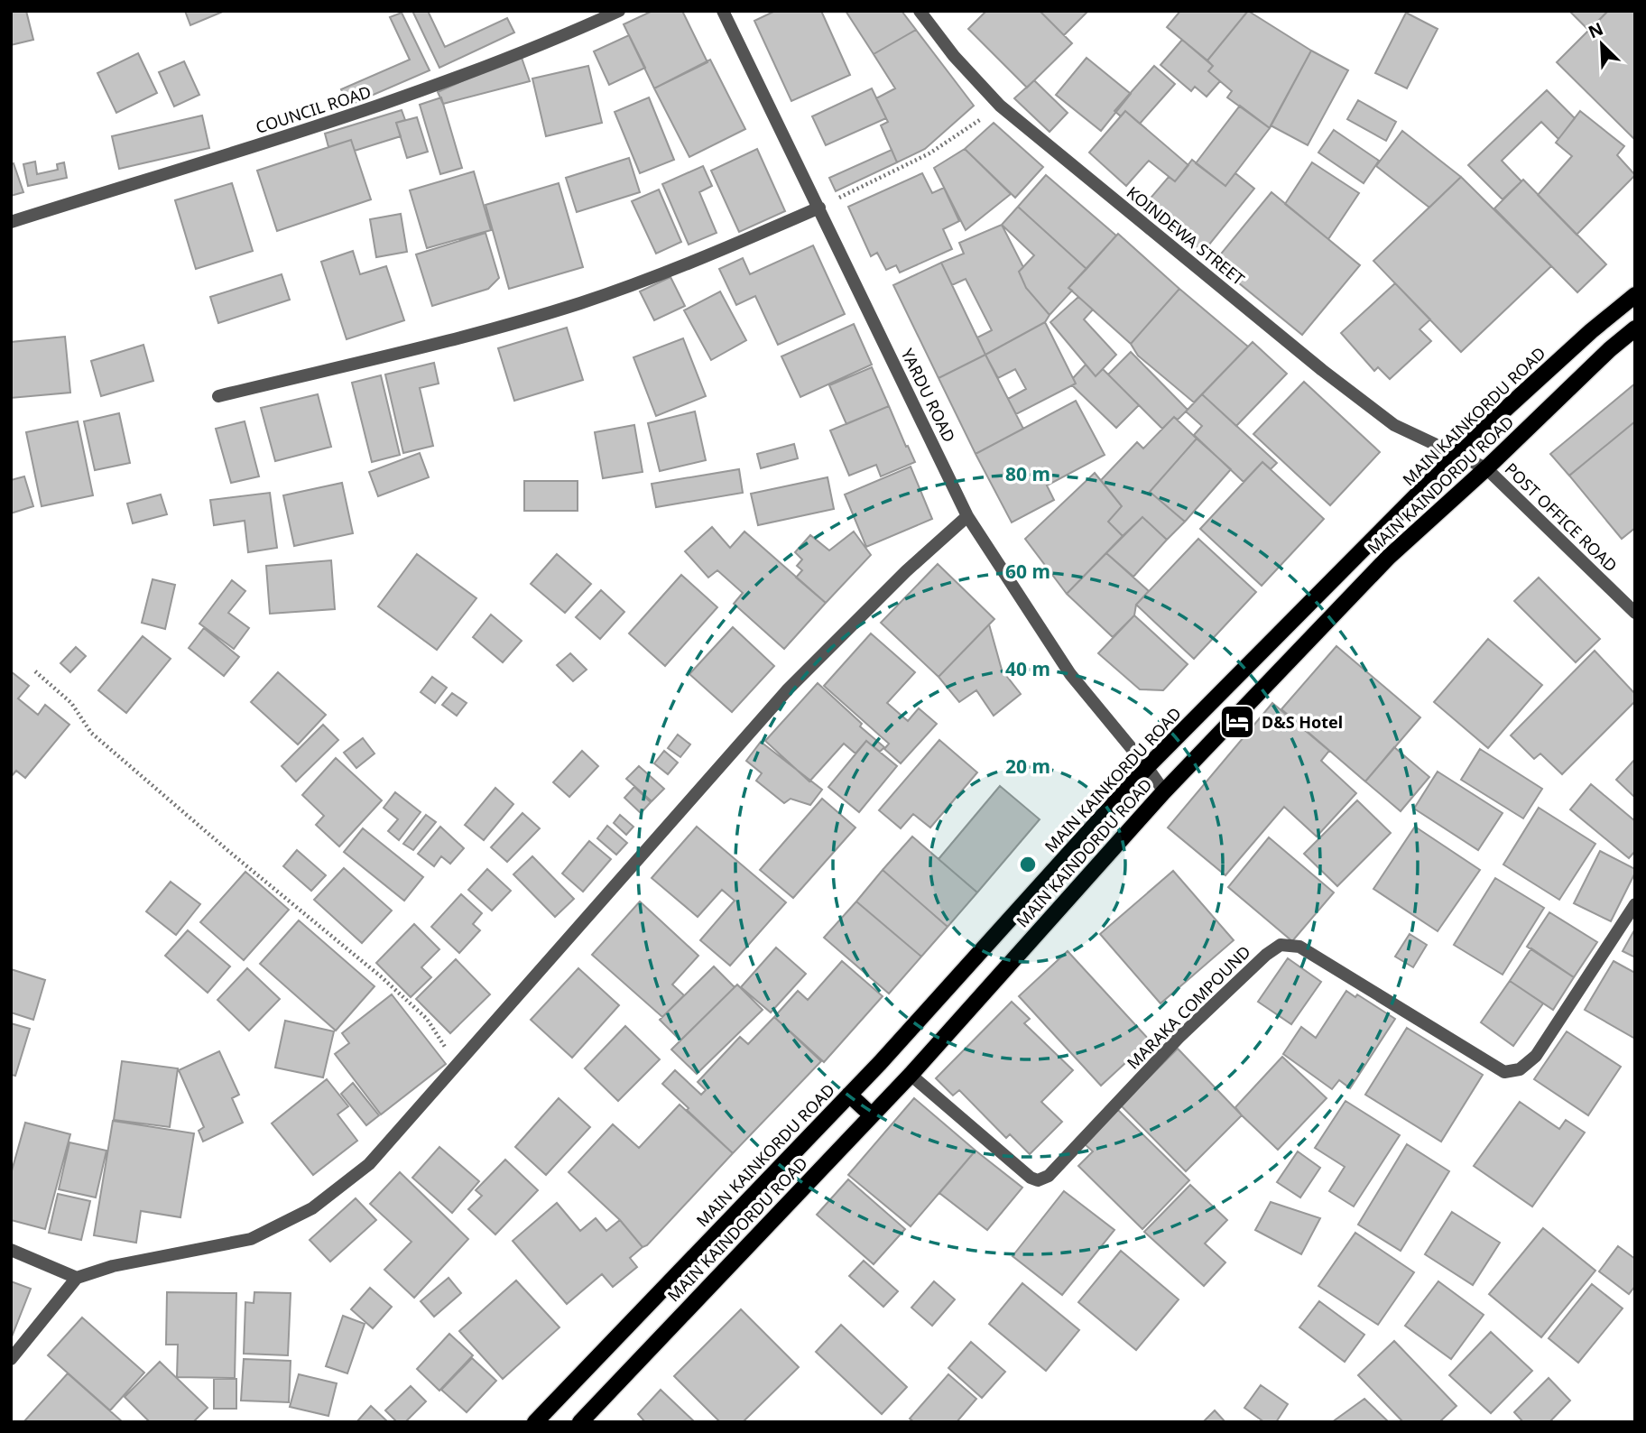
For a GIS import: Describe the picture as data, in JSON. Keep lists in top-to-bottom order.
{
  "streets": {
    "main road": ["MAIN KAINKORDU ROAD", "MAIN KAINDORDU ROAD"],
    "street": [
      "COUNCIL ROAD",
      "KOINDEWA STREET",
      "YARDU ROAD",
      "POST OFFICE ROAD",
      "MARAKA COMPOUND"
    ]
  },
  "crossings": [
    ["KOINDEWA STREET", "MAIN KAINKORDU ROAD"],
    ["KOINDEWA STREET", "POST OFFICE ROAD"],
    ["YARDU ROAD", "MAIN KAINKORDU ROAD"],
    ["YARDU ROAD", "MAIN KAINDORDU ROAD"],
    ["MAIN KAINKORDU ROAD", "POST OFFICE ROAD"],
    ["MAIN KAINDORDU ROAD", "POST OFFICE ROAD"],
    ["MAIN KAINDORDU ROAD", "MARAKA COMPOUND"]
  ],
  "places": {
    "hotel": ["D&S Hotel"]
  },
  "north": "top left",
  "rings": [
    "80 m",
    "60 m",
    "40 m",
    "20 m"
  ]
}
